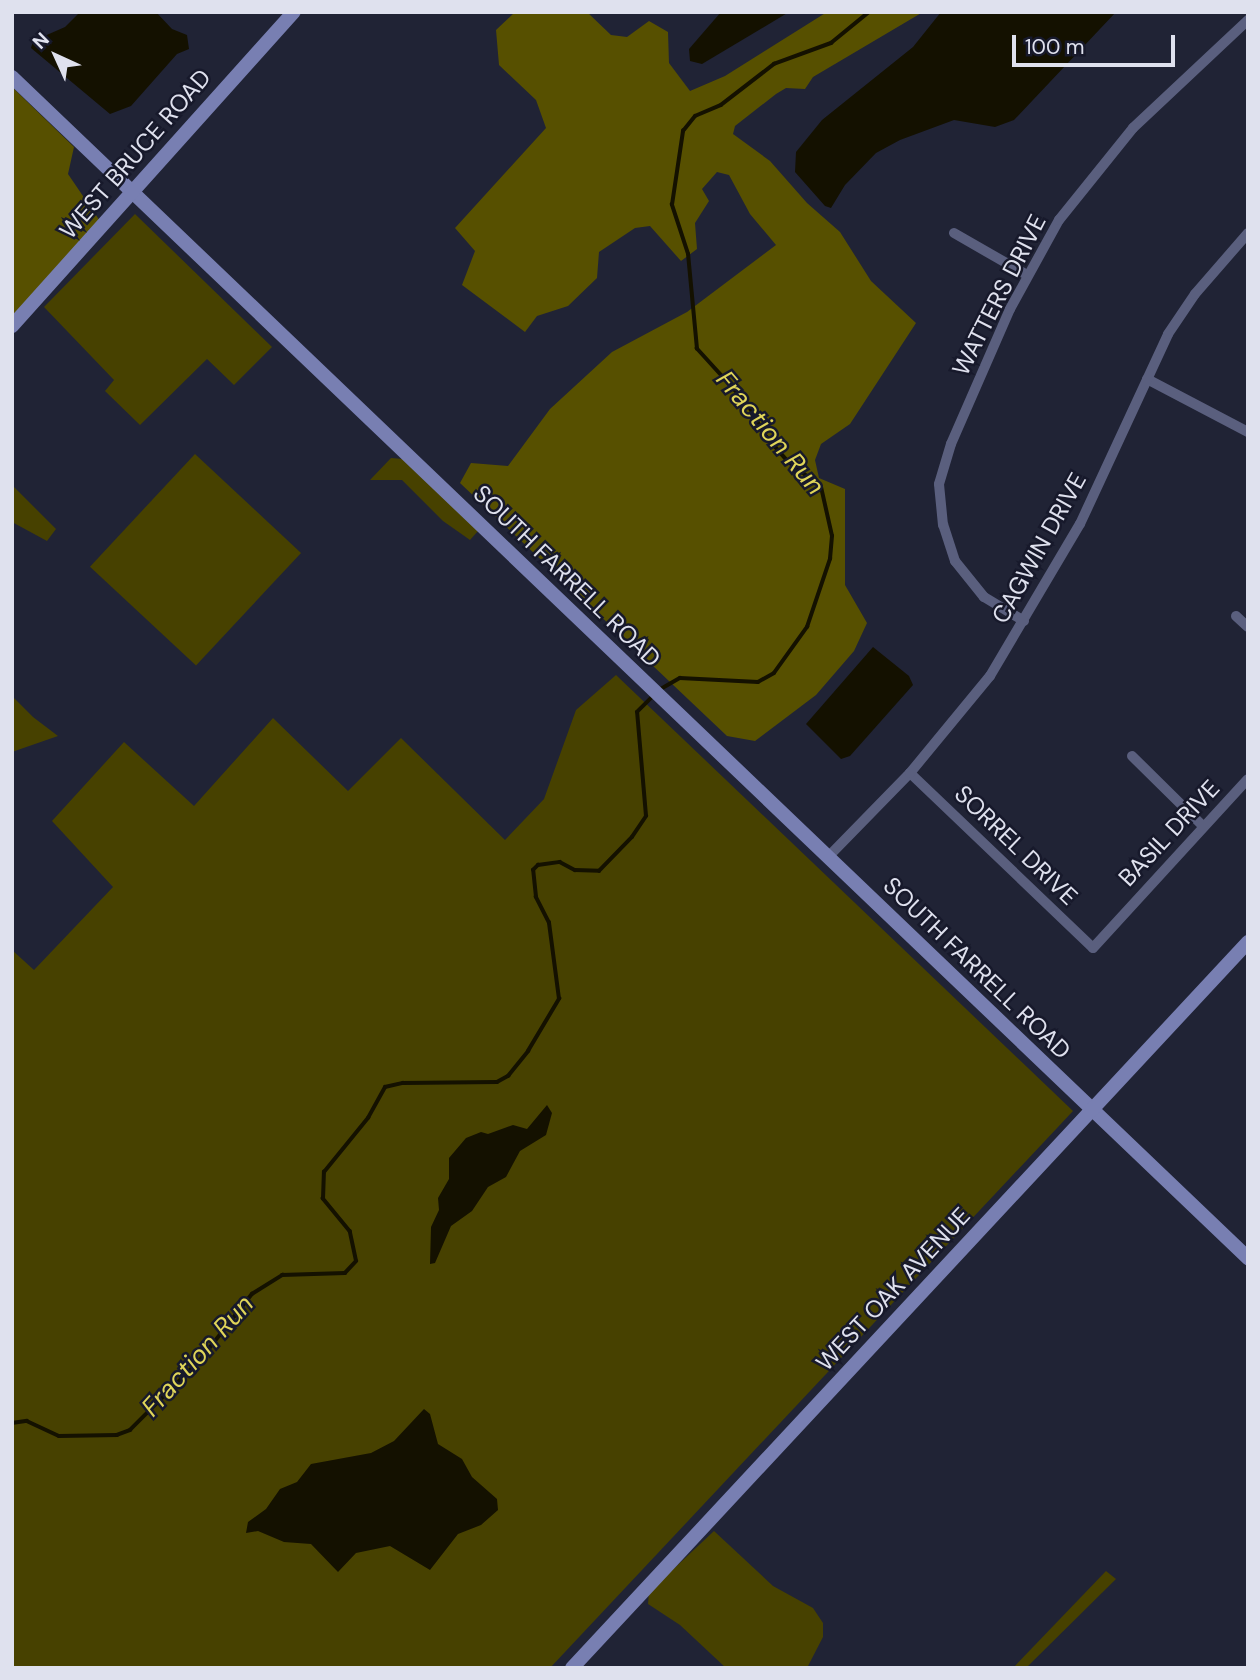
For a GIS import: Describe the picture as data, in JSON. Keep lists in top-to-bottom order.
{
  "streets": {
    "street": [
      "WEST BRUCE ROAD",
      "WATTERS DRIVE",
      "CAGWIN DRIVE",
      "SOUTH FARRELL ROAD",
      "BASIL DRIVE",
      "SORREL DRIVE",
      "WEST OAK AVENUE"
    ]
  },
  "crossings": [
    ["WEST BRUCE ROAD", "SOUTH FARRELL ROAD"],
    ["WATTERS DRIVE", "CAGWIN DRIVE"],
    ["CAGWIN DRIVE", "SOUTH FARRELL ROAD"],
    ["CAGWIN DRIVE", "SORREL DRIVE"],
    ["SOUTH FARRELL ROAD", "WEST OAK AVENUE"],
    ["BASIL DRIVE", "SORREL DRIVE"]
  ],
  "water": ["Fraction Run"],
  "scale_bar": "100 m",
  "north": "top left"
}
